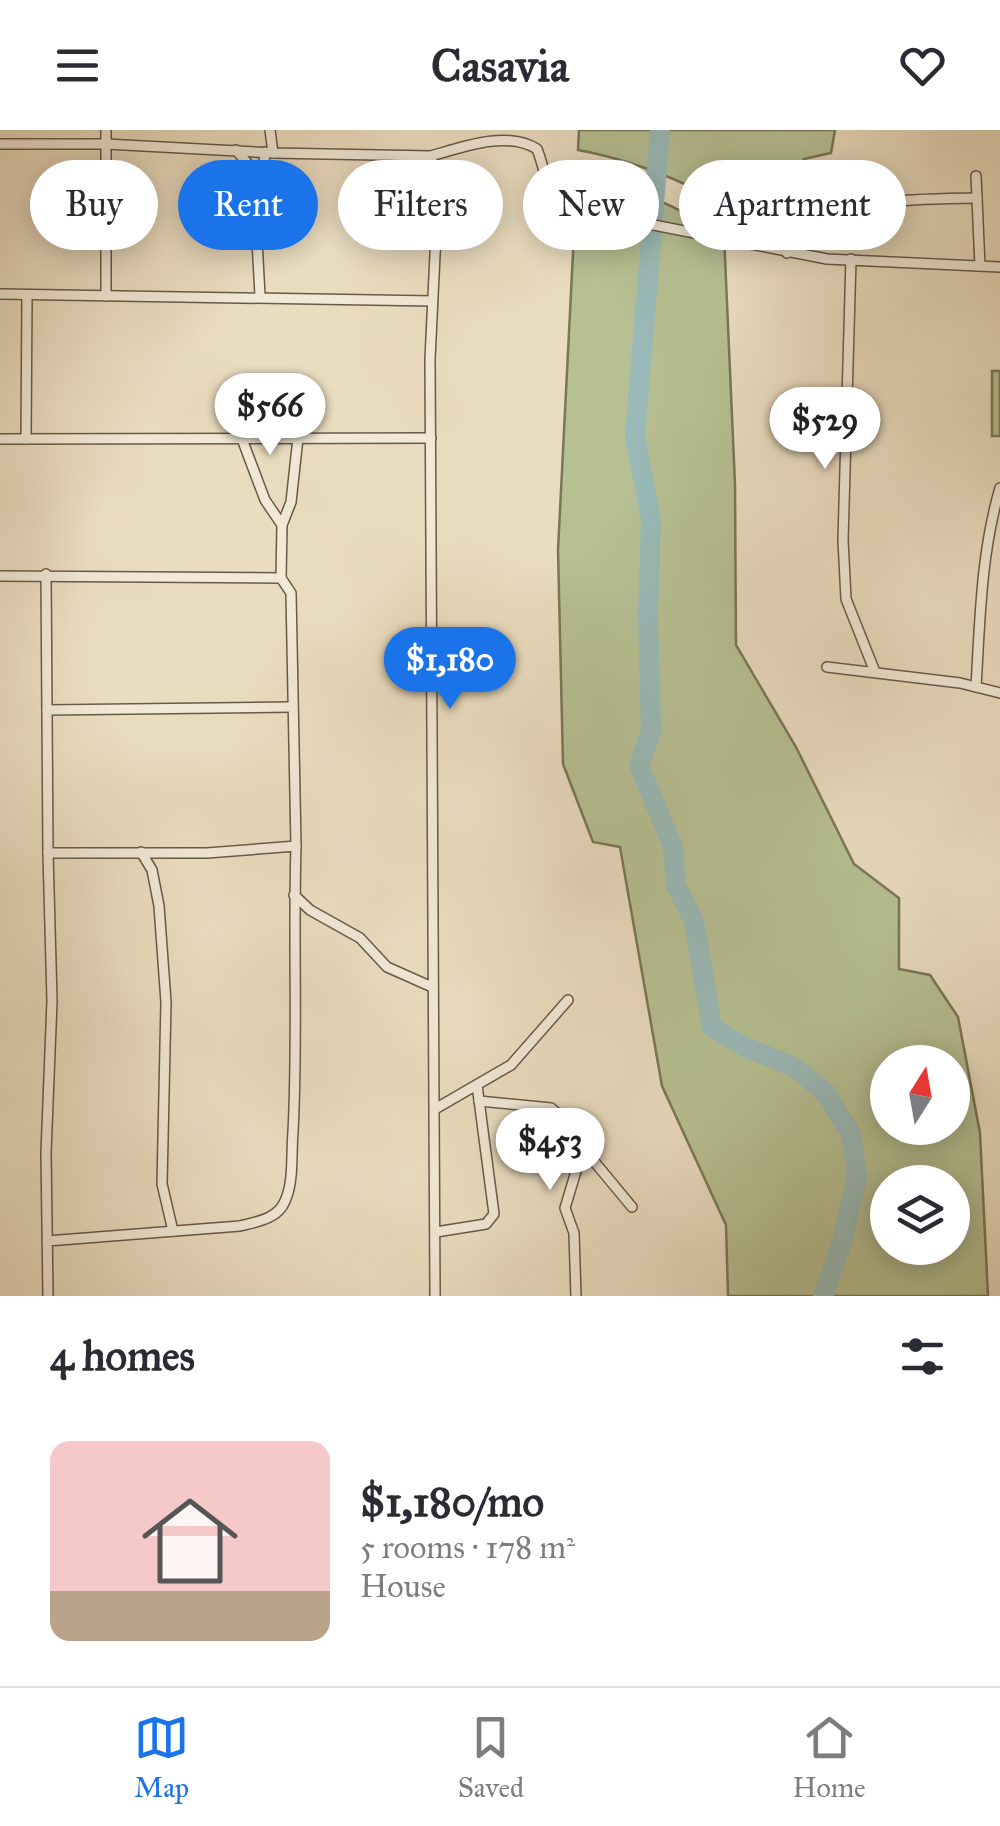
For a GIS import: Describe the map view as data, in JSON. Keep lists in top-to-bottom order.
{
  "north": "top",
  "page": {
    "header": "Casavia",
    "chip": [
      "Buy",
      "Rent",
      "Filters",
      "New",
      "Apartment"
    ],
    "price": [
      "$566",
      "$529",
      "$1,180",
      "$453"
    ],
    "heading": "4 homes",
    "list": [
      {
        "name": "$1,180/mo",
        "note": "5 rooms · 178 m² · House"
      }
    ],
    "tabs": ["Map", "Saved", "Home"]
  }
}
